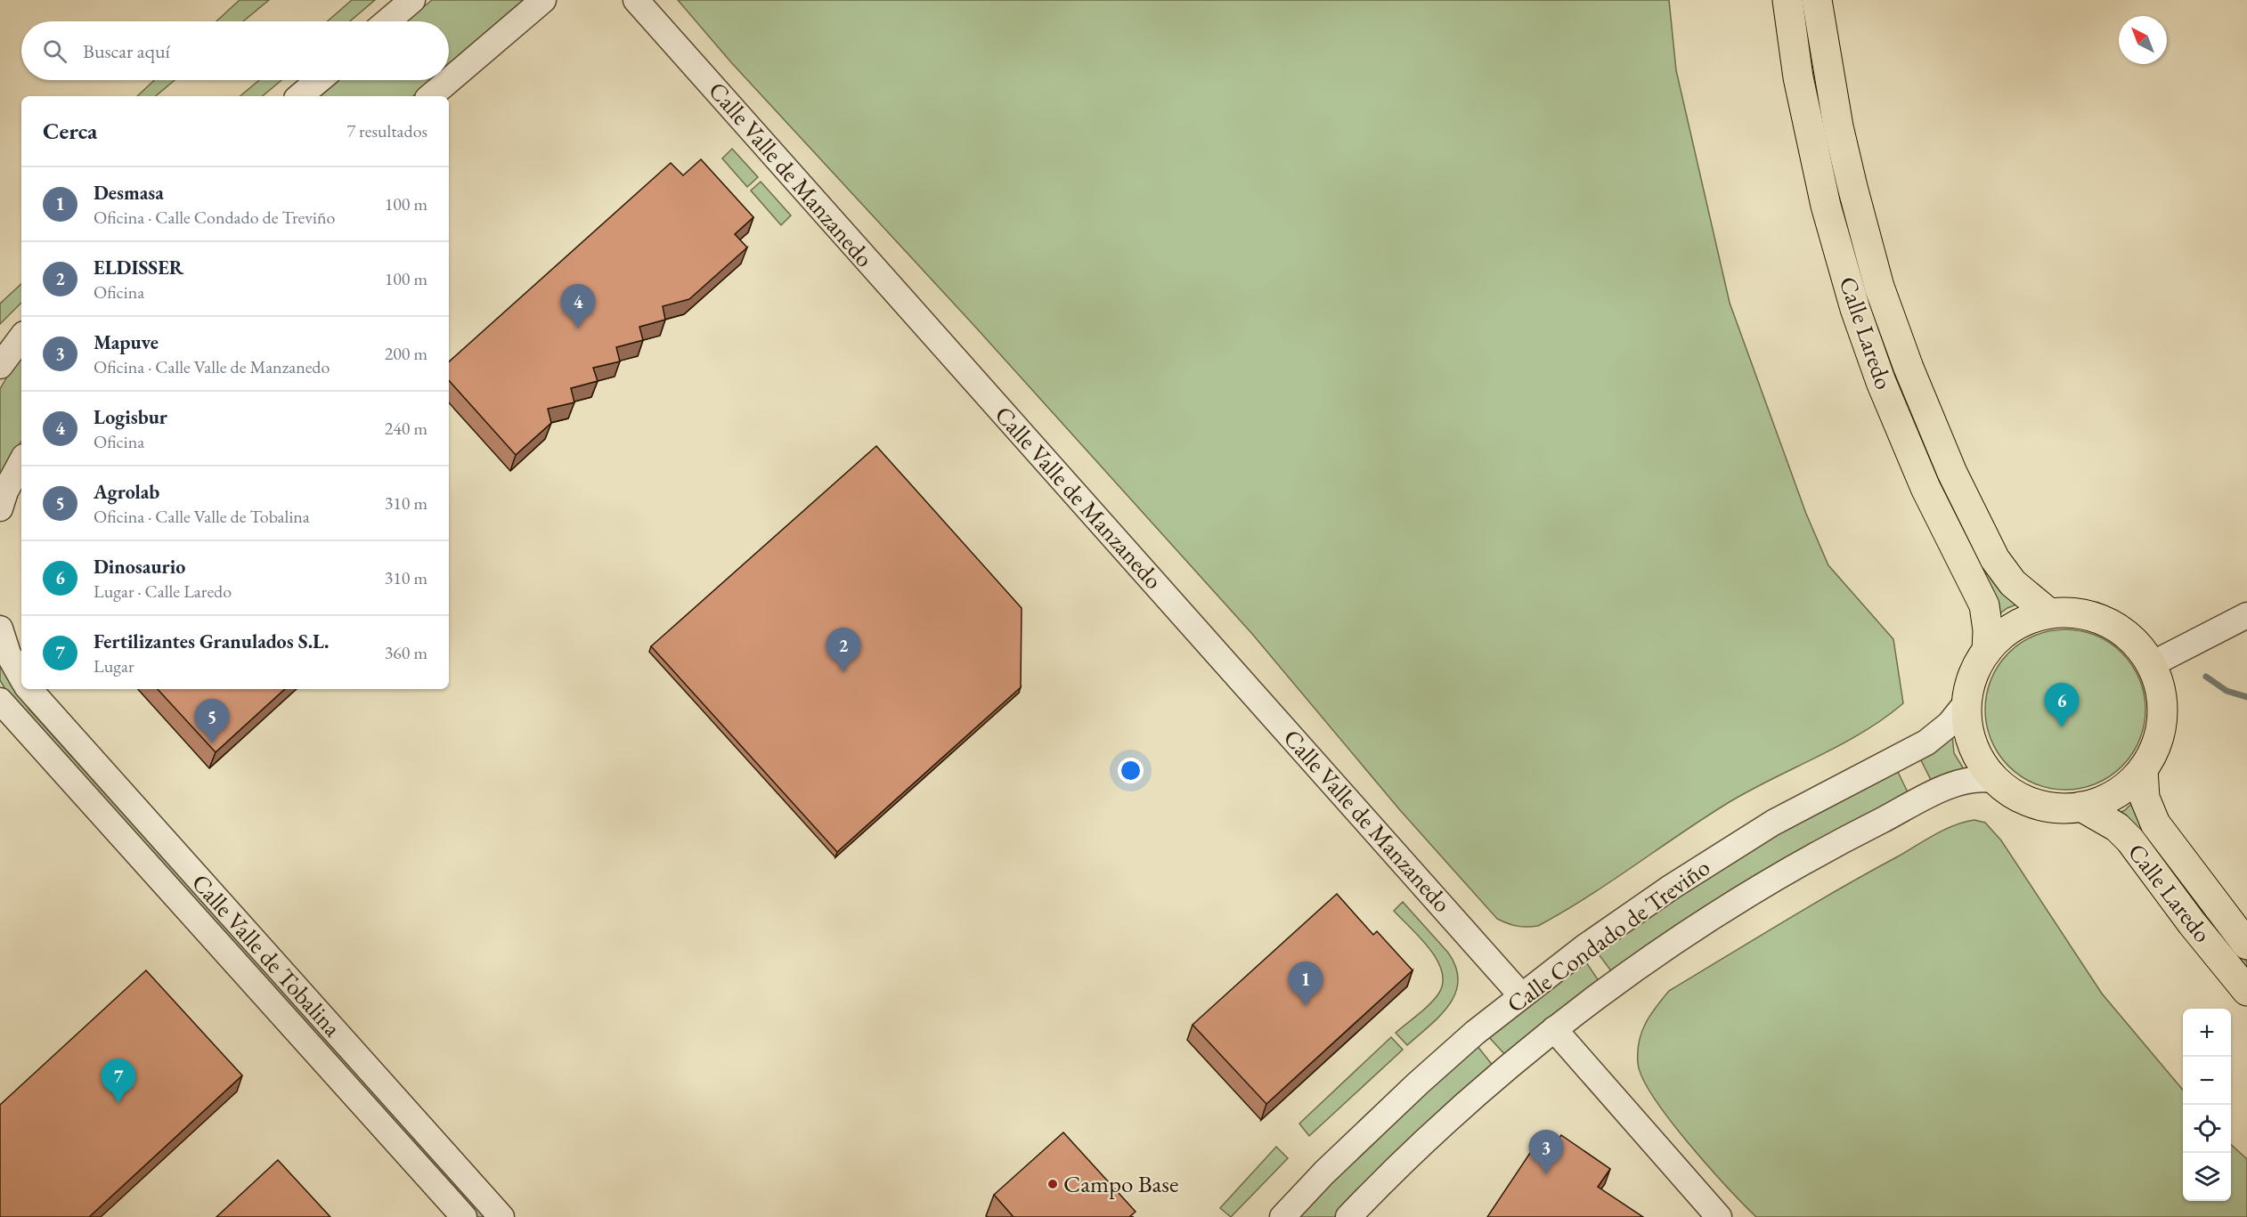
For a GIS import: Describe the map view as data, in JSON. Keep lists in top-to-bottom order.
{
  "streets": {
    "main road": ["Calle Laredo"],
    "street": ["Calle Valle de Manzanedo", "Calle Condado de Treviño", "Calle Valle de Tobalina"]
  },
  "crossings": [
    ["Calle Valle de Manzanedo", "Calle Condado de Treviño"]
  ],
  "places": ["Campo Base"],
  "north": "top left",
  "page": {
    "search": "Buscar aquí",
    "heading": ["Cerca", "7 resultados"],
    "list": [
      {
        "mark": "1",
        "name": "Desmasa",
        "note": "Oficina · Calle Condado de Treviño",
        "value": "100 m"
      },
      {
        "mark": "2",
        "name": "ELDISSER",
        "note": "Oficina",
        "value": "100 m"
      },
      {
        "mark": "3",
        "name": "Mapuve",
        "note": "Oficina · Calle Valle de Manzanedo",
        "value": "200 m"
      },
      {
        "mark": "4",
        "name": "Logisbur",
        "note": "Oficina",
        "value": "240 m"
      },
      {
        "mark": "5",
        "name": "Agrolab",
        "note": "Oficina · Calle Valle de Tobalina",
        "value": "310 m"
      },
      {
        "mark": "6",
        "name": "Dinosaurio",
        "note": "Lugar · Calle Laredo",
        "value": "310 m"
      },
      {
        "mark": "7",
        "name": "Fertilizantes Granulados S.L.",
        "note": "Lugar",
        "value": "360 m"
      }
    ],
    "pins": [
      "4",
      "2",
      "6",
      "5",
      "1",
      "7",
      "3"
    ],
    "map_buttons": ["+", "−"]
  }
}
